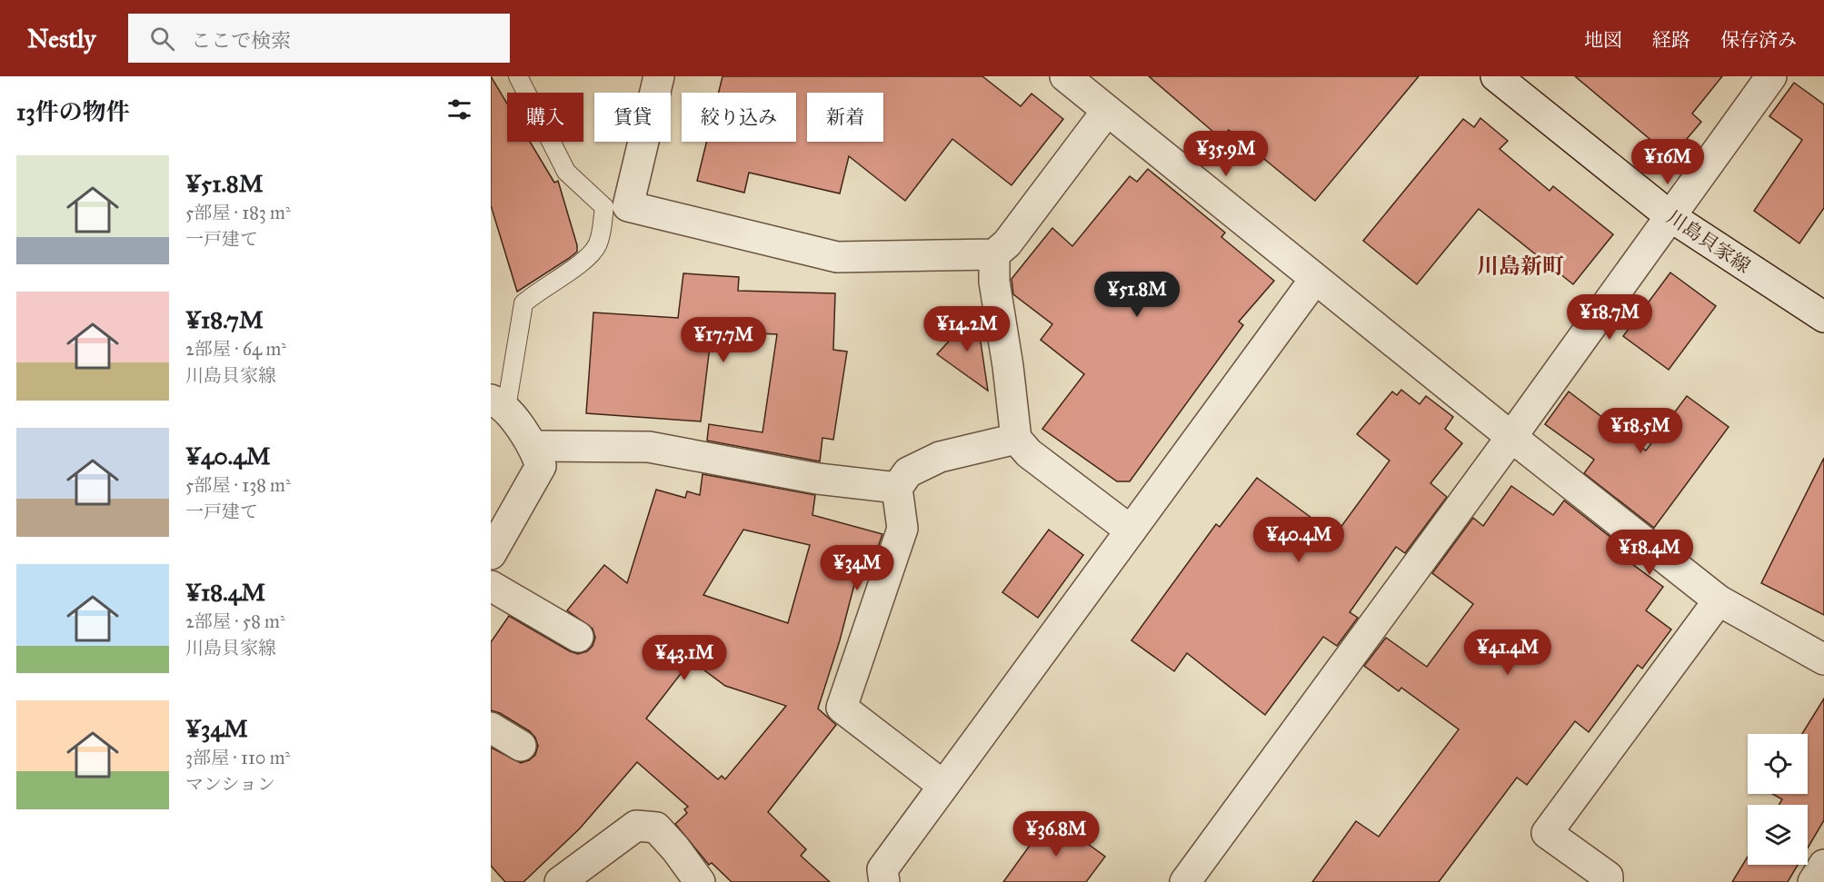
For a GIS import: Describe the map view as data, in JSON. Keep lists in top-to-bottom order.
{
  "streets": {
    "street": ["川島貝家線"]
  },
  "districts": ["川島新町"],
  "page": {
    "header": "Nestly",
    "search": "ここで検索",
    "nav": ["地図", "経路", "保存済み"],
    "heading": "13件の物件",
    "chip": [
      "購入",
      "賃貸",
      "絞り込み",
      "新着"
    ],
    "price": [
      "¥35.9M",
      "¥16M",
      "¥51.8M",
      "¥18.7M",
      "¥14.2M",
      "¥17.7M",
      "¥18.5M",
      "¥40.4M",
      "¥18.4M",
      "¥34M",
      "¥41.4M",
      "¥43.1M",
      "¥36.8M"
    ],
    "list": [
      {
        "name": "¥51.8M",
        "note": "5部屋 · 183 m² · 一戸建て"
      },
      {
        "name": "¥18.7M",
        "note": "2部屋 · 64 m² · 川島貝家線"
      },
      {
        "name": "¥40.4M",
        "note": "5部屋 · 138 m² · 一戸建て"
      },
      {
        "name": "¥18.4M",
        "note": "2部屋 · 58 m² · 川島貝家線"
      },
      {
        "name": "¥34M",
        "note": "3部屋 · 110 m² · マンション"
      }
    ]
  }
}
